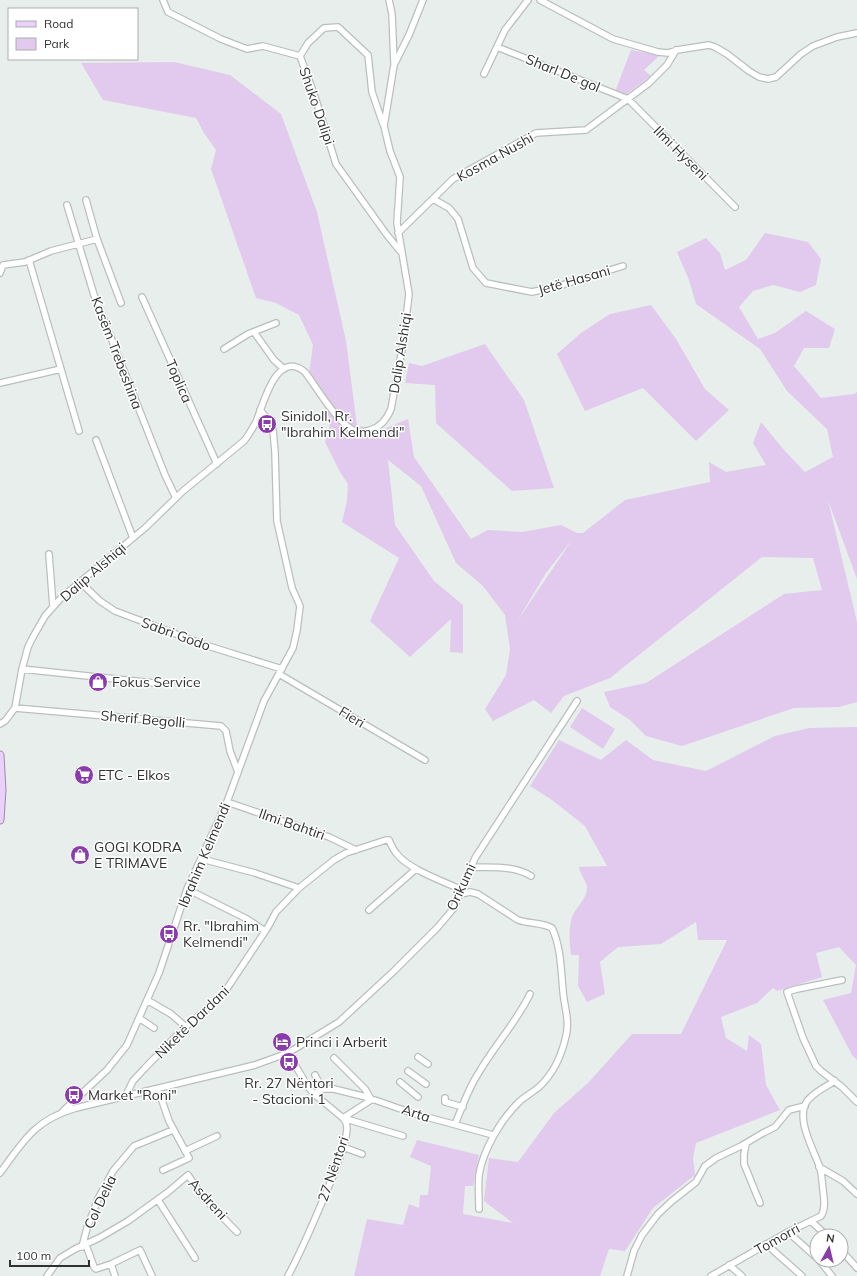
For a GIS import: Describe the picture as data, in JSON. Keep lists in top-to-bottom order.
{
  "streets": {
    "street": [
      "Sharl De gol",
      "Shuko Dalipi",
      "Ilmi Hyseni",
      "Kosma Nushi",
      "Jetë Hasani",
      "Kasëm Trebeshina",
      "Dalip Alshiqi",
      "Toplica",
      "Sabri Godo",
      "Fieri",
      "Sherif Begolli",
      "Ilmi Bahtiri",
      "Ibrahim Kelmendi",
      "Orikumi",
      "Niketë Dardani",
      "Arta",
      "27 Nëntori",
      "Asdreni",
      "Col Delia",
      "Tomorri"
    ]
  },
  "crossings": [
    ["Sharl De gol", "Ilmi Hyseni"],
    ["Sharl De gol", "Kosma Nushi"],
    ["Shuko Dalipi", "Dalip Alshiqi"],
    ["Ilmi Hyseni", "Kosma Nushi"],
    ["Kosma Nushi", "Jetë Hasani"],
    ["Kosma Nushi", "Dalip Alshiqi"],
    ["Kasëm Trebeshina", "Dalip Alshiqi"],
    ["Dalip Alshiqi", "Toplica"],
    ["Dalip Alshiqi", "Sabri Godo"],
    ["Dalip Alshiqi", "Sherif Begolli"],
    ["Dalip Alshiqi", "Ibrahim Kelmendi"],
    ["Sabri Godo", "Fieri"],
    ["Sabri Godo", "Ibrahim Kelmendi"],
    ["Fieri", "Ibrahim Kelmendi"],
    ["Sherif Begolli", "Ibrahim Kelmendi"],
    ["Ilmi Bahtiri", "Ibrahim Kelmendi"],
    ["Ilmi Bahtiri", "Niketë Dardani"],
    ["Ibrahim Kelmendi", "Orikumi"],
    ["Orikumi", "Niketë Dardani"],
    ["Orikumi", "27 Nëntori"],
    ["Arta", "27 Nëntori"],
    ["Asdreni", "Col Delia"]
  ],
  "places": {
    "bus stop": [
      "Sinidoll, Rr. \"Ibrahim Kelmendi\"",
      "Rr. \"Ibrahim Kelmendi\"",
      "Rr. 27 Nëntori - Stacioni 1",
      "Market \"Roni\""
    ],
    "shop": ["Fokus Service", "GOGI KODRA E TRIMAVE"],
    "supermarket": ["ETC - Elkos"],
    "hotel": ["Princi i Arberit"]
  },
  "legend": ["Road", "Park"],
  "scale_bar": "100 m",
  "north": "top"
}
